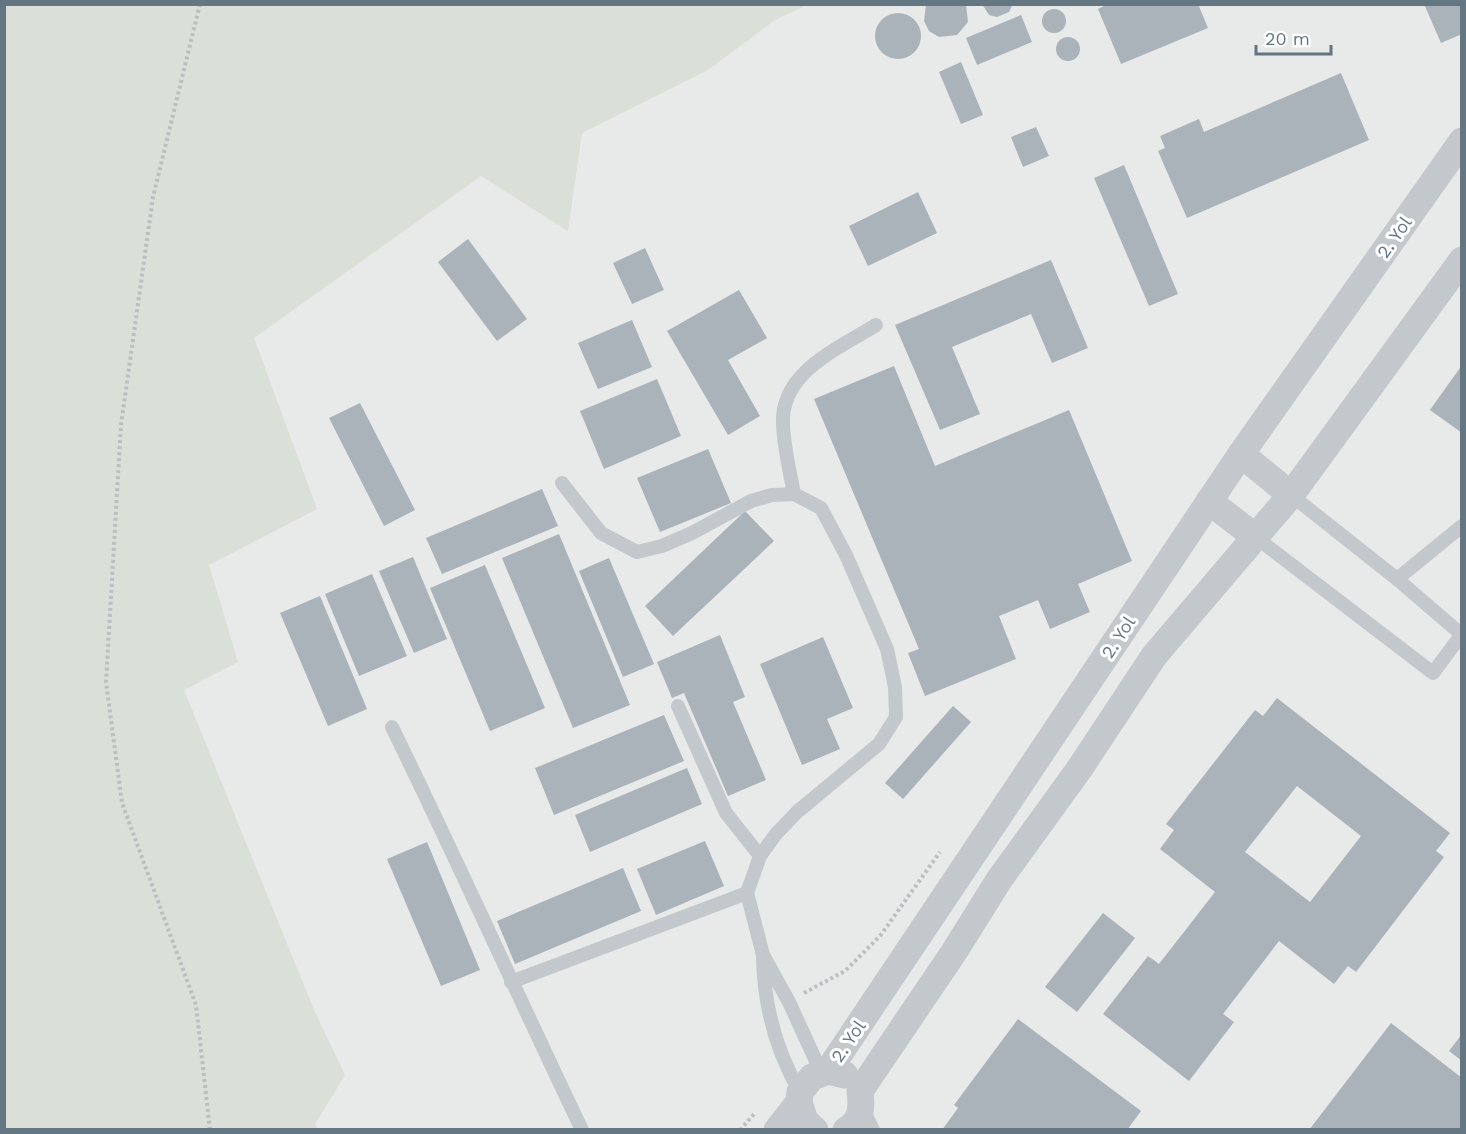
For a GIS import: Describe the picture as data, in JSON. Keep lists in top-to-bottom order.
{
  "streets": {
    "street": ["2. Yol"]
  },
  "scale_bar": "20 m"
}
